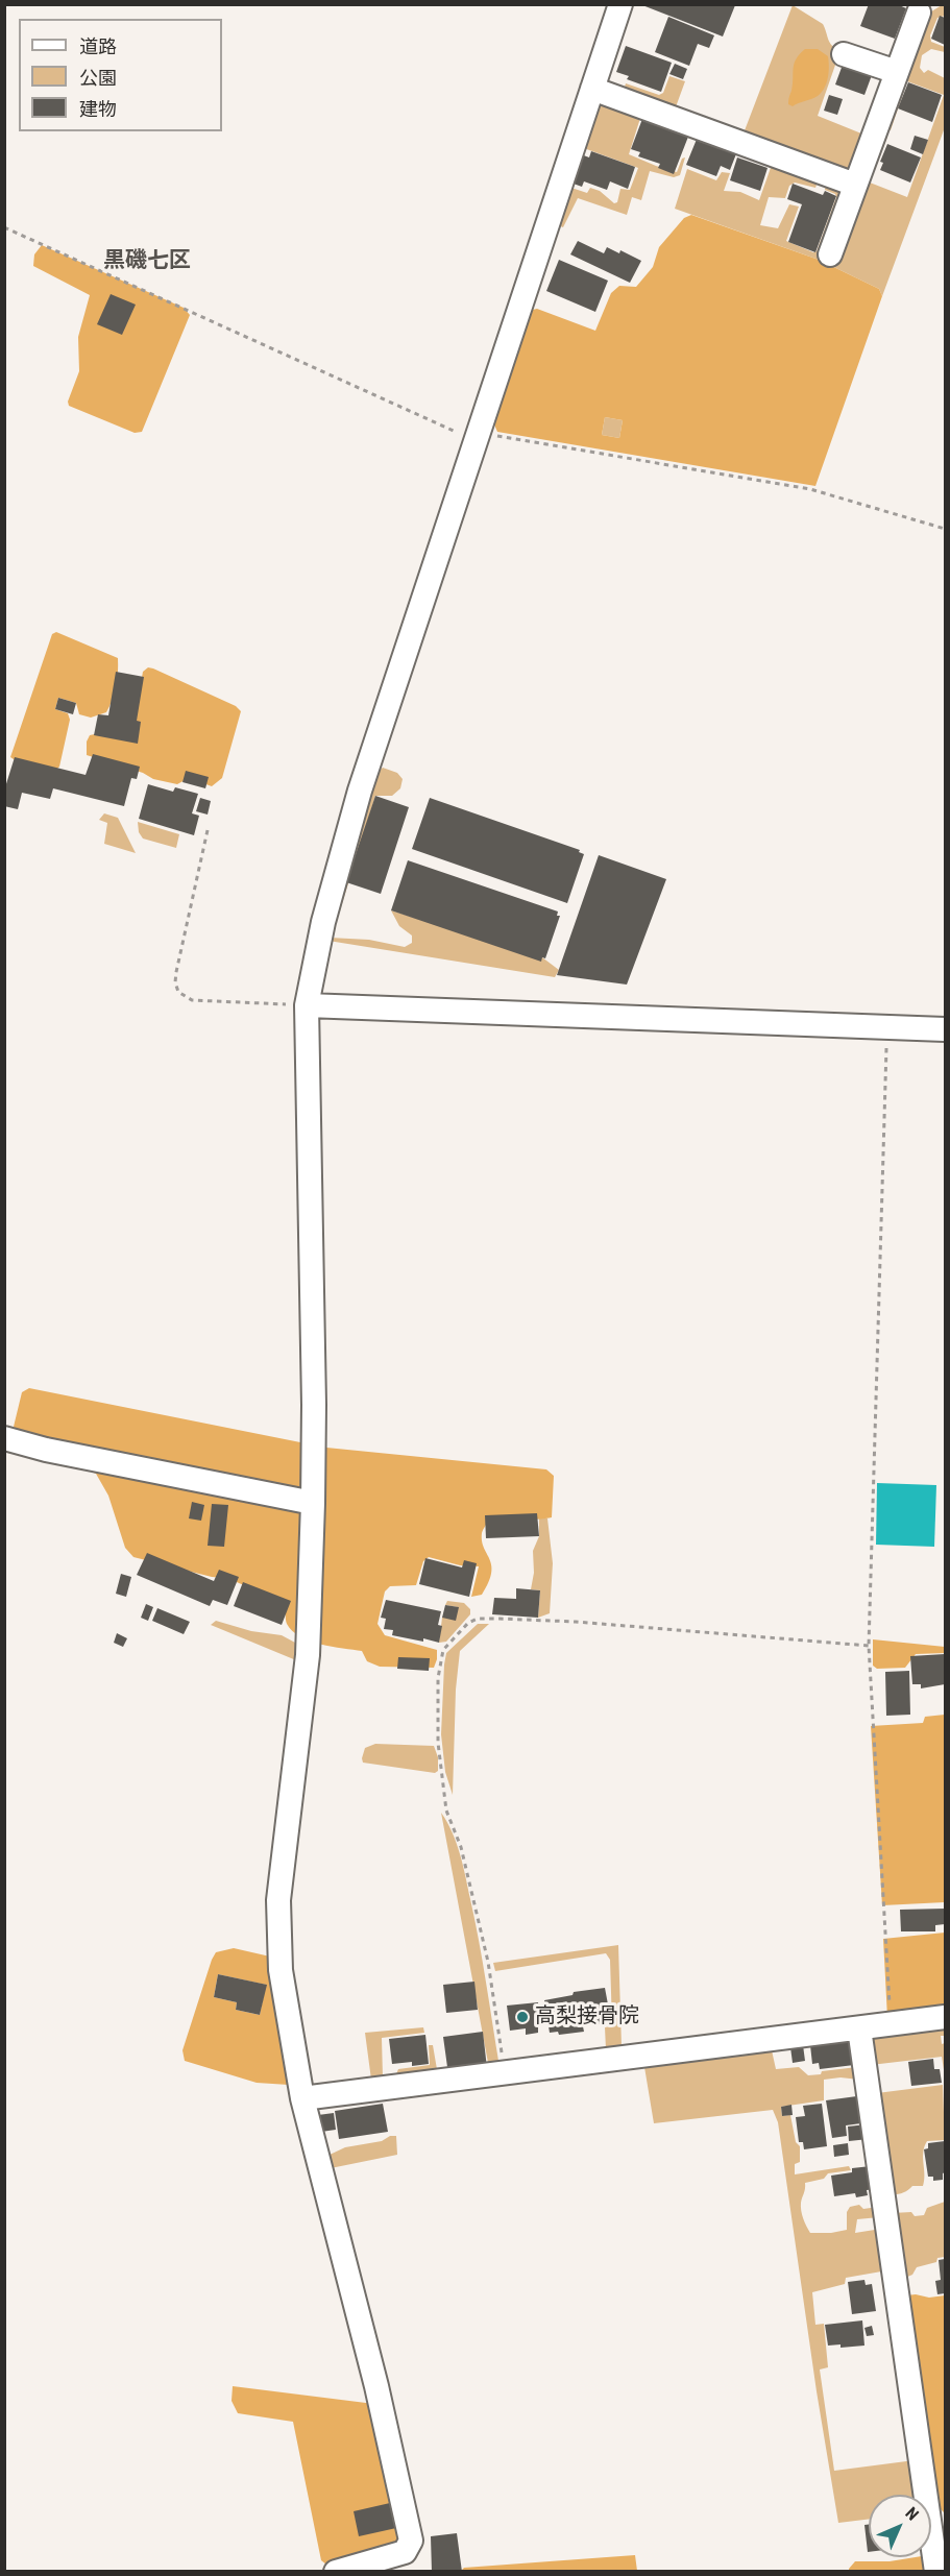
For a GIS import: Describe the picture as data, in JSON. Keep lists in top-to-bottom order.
{
  "districts": ["黒磯七区"],
  "places": ["高梨接骨院"],
  "legend": ["道路", "公園", "建物"],
  "north": "top right"
}
